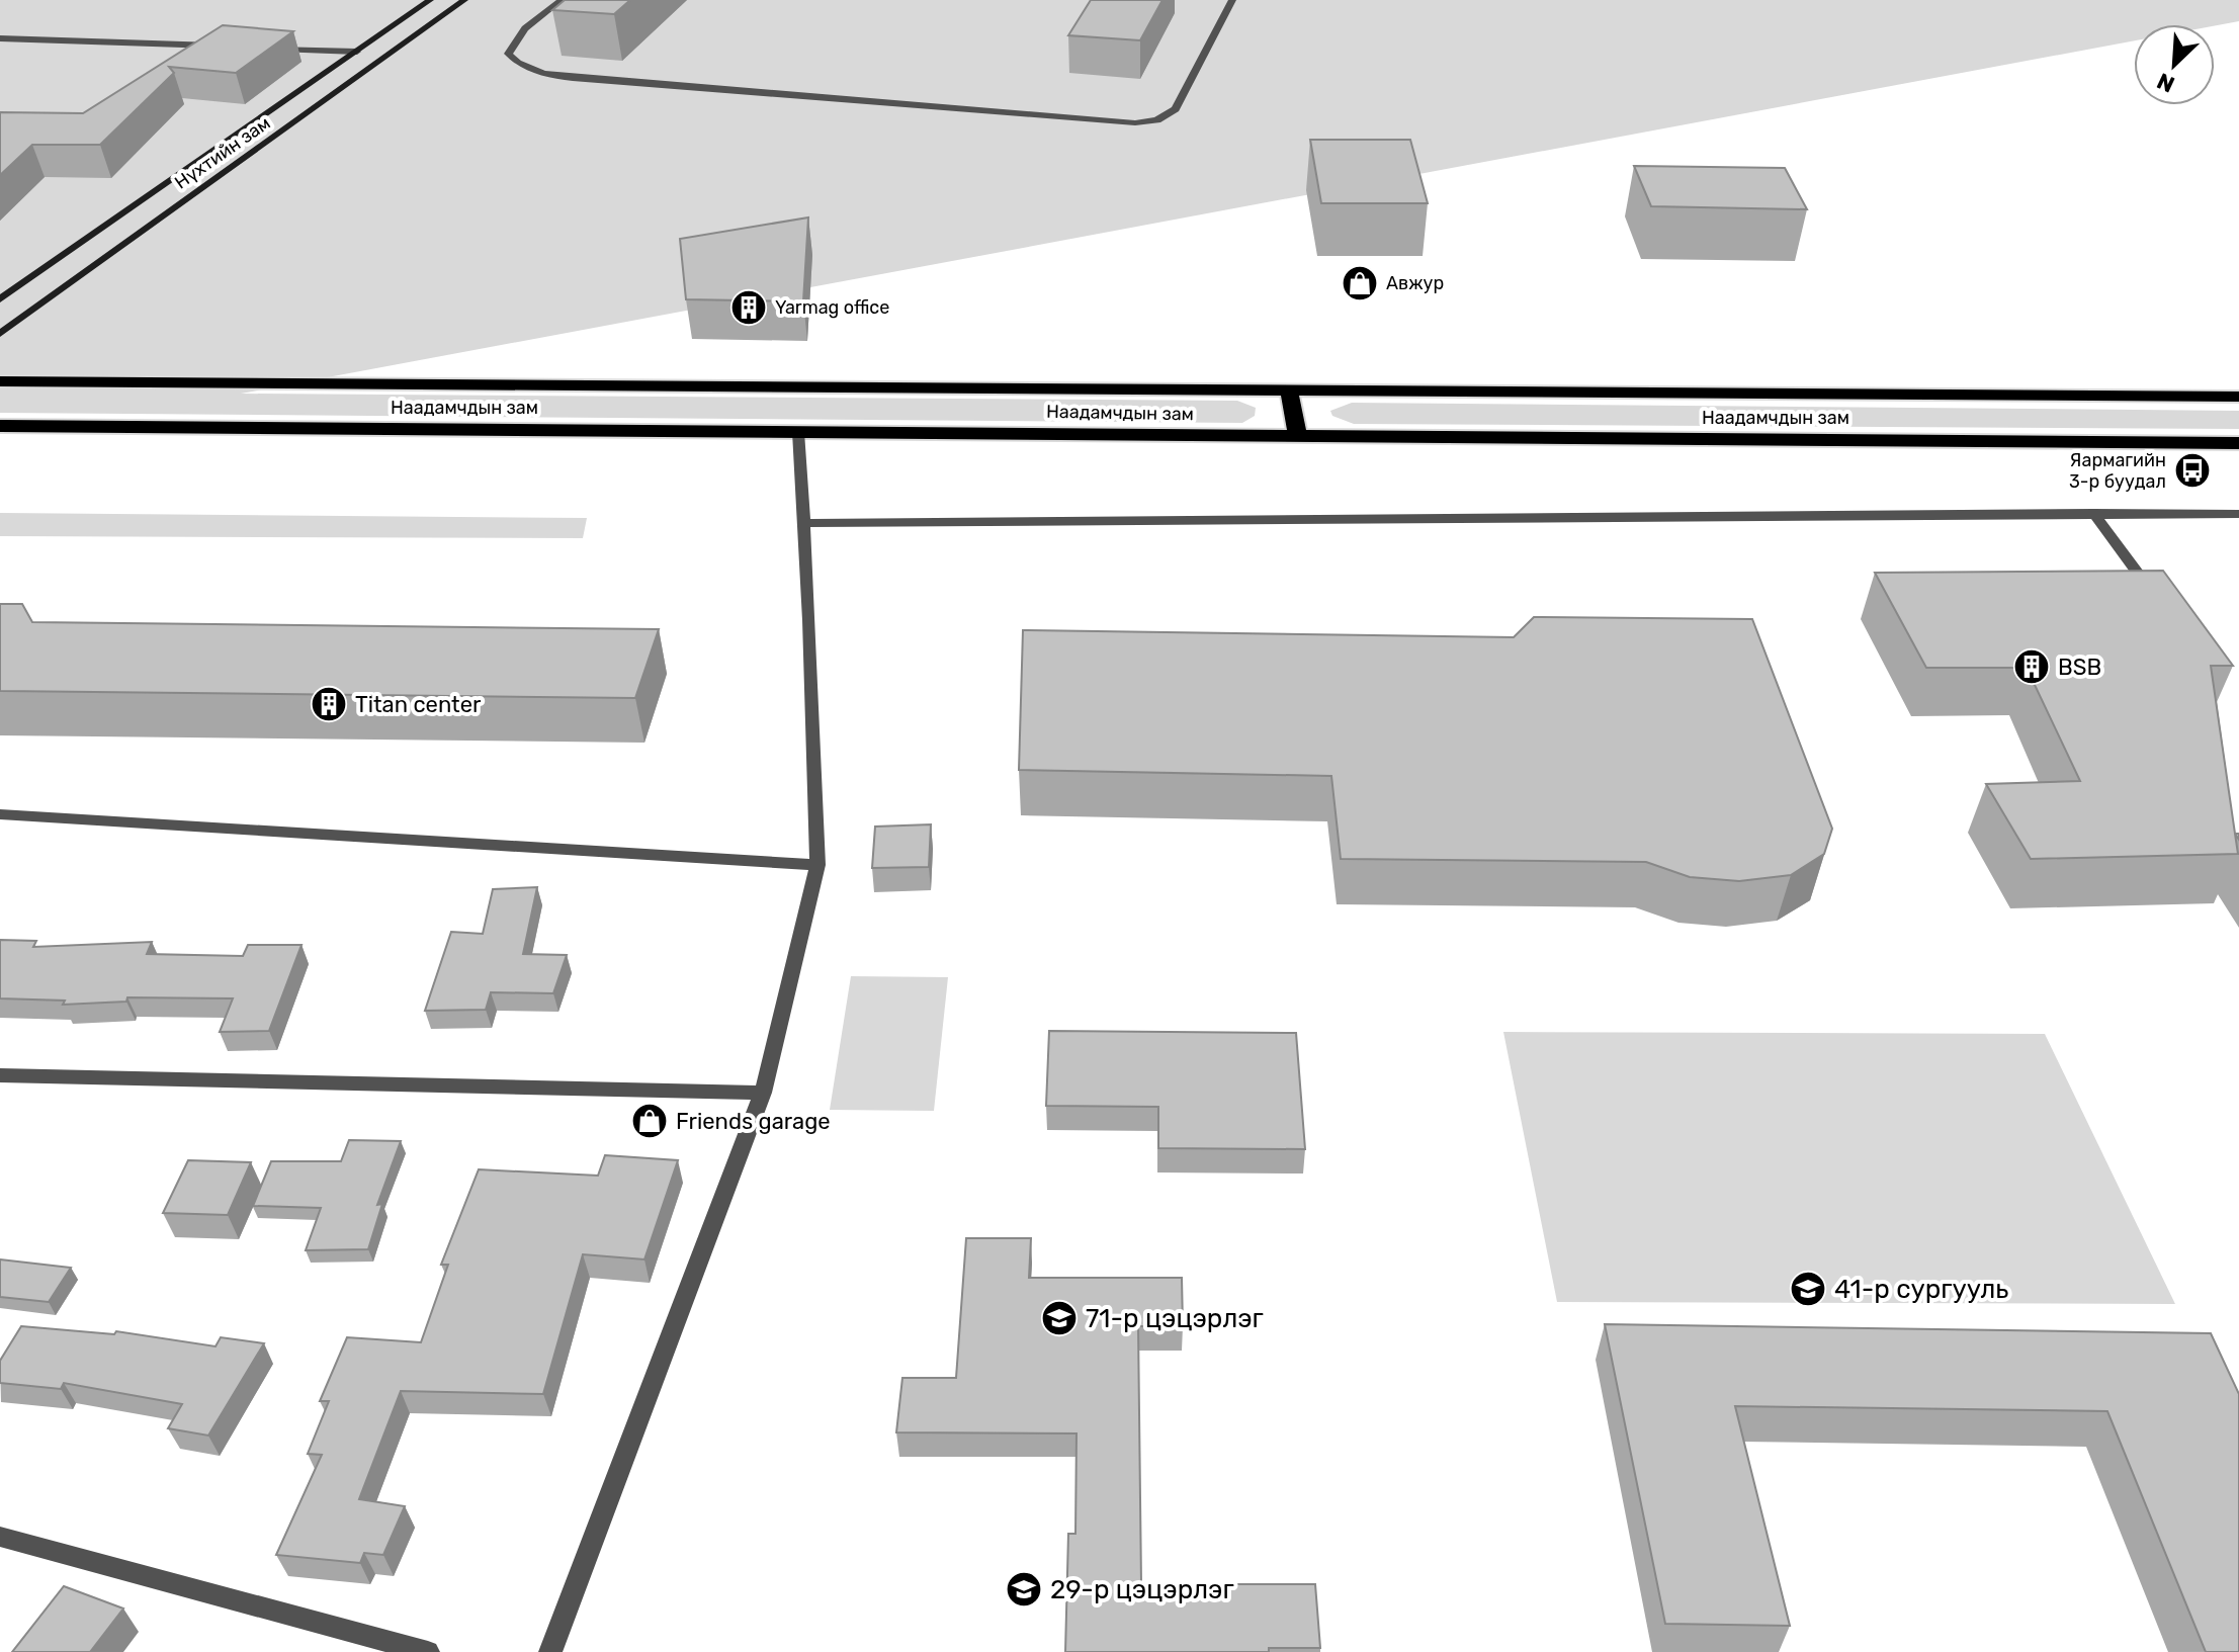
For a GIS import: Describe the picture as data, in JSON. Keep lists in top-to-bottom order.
{
  "streets": {
    "highway": ["Наадамчдын зам"],
    "main road": ["Нүхтийн зам"]
  },
  "places": {
    "shop": ["Авжур", "Friends garage"],
    "building": ["Yarmag office", "BSB", "Titan center"],
    "bus stop": ["Яармагийн 3-р буудал"],
    "school or university": ["41-р сургууль", "71-р цэцэрлэг", "29-р цэцэрлэг"]
  },
  "north": "bottom left"
}
